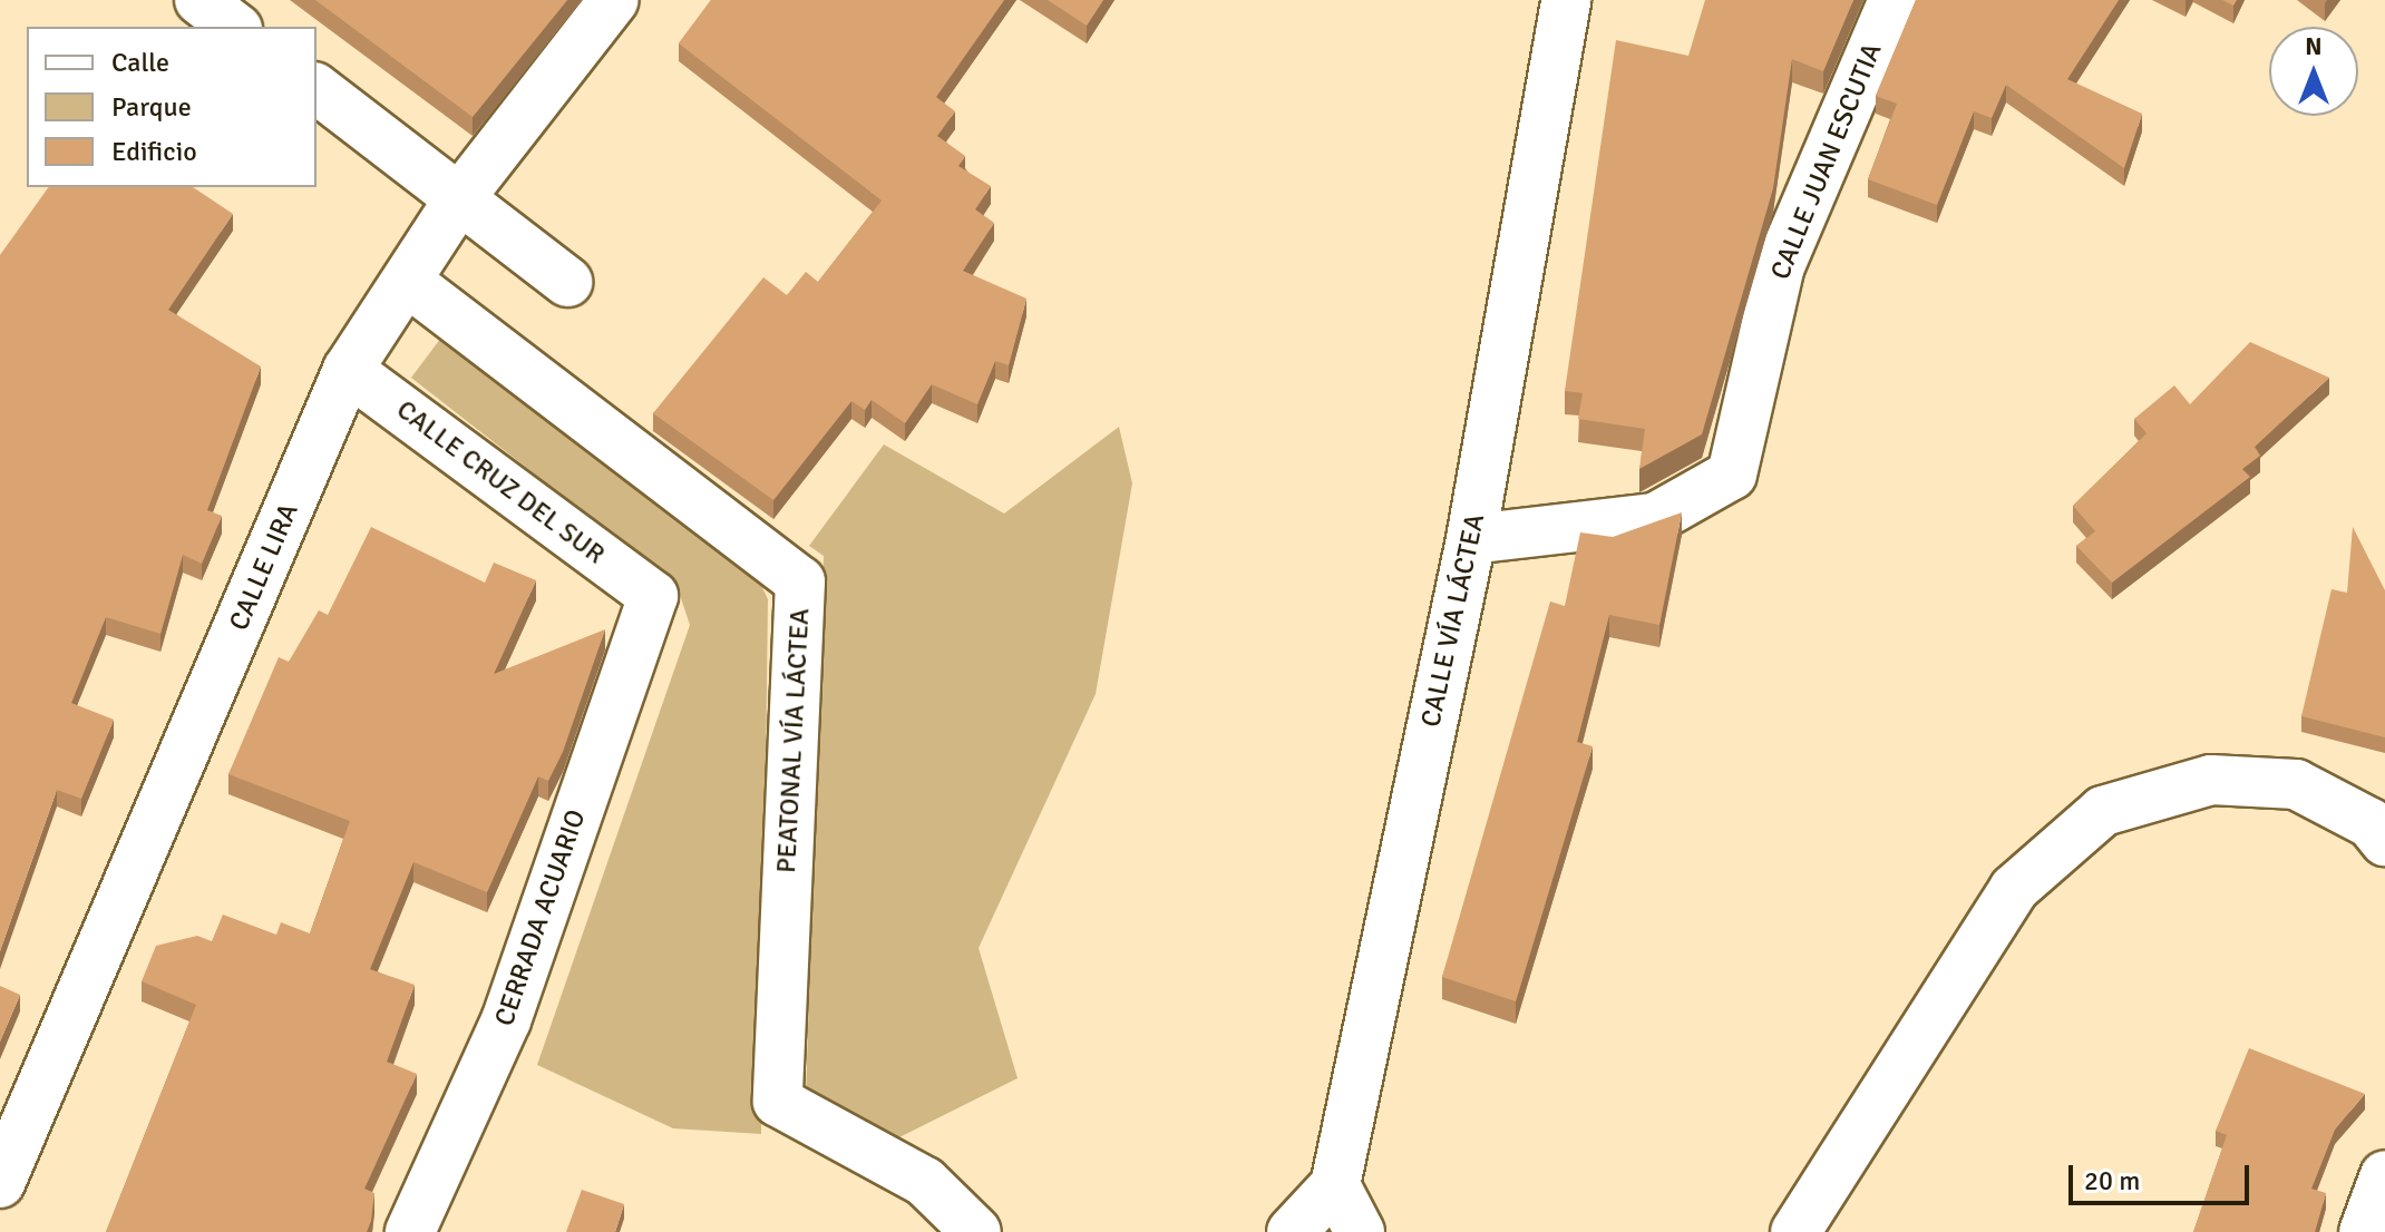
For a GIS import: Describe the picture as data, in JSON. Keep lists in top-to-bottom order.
{
  "streets": {
    "street": [
      "CALLE JUAN ESCUTIA",
      "CALLE CRUZ DEL SUR",
      "CALLE LIRA",
      "CALLE VÍA LÁCTEA",
      "PEATONAL VÍA LÁCTEA",
      "CERRADA ACUARIO"
    ]
  },
  "crossings": [
    ["CALLE JUAN ESCUTIA", "CALLE VÍA LÁCTEA"],
    ["CALLE CRUZ DEL SUR", "CALLE LIRA"],
    ["CALLE CRUZ DEL SUR", "CERRADA ACUARIO"],
    ["CALLE LIRA", "PEATONAL VÍA LÁCTEA"]
  ],
  "legend": ["Calle", "Parque", "Edificio"],
  "scale_bar": "20 m",
  "north": "top"
}
